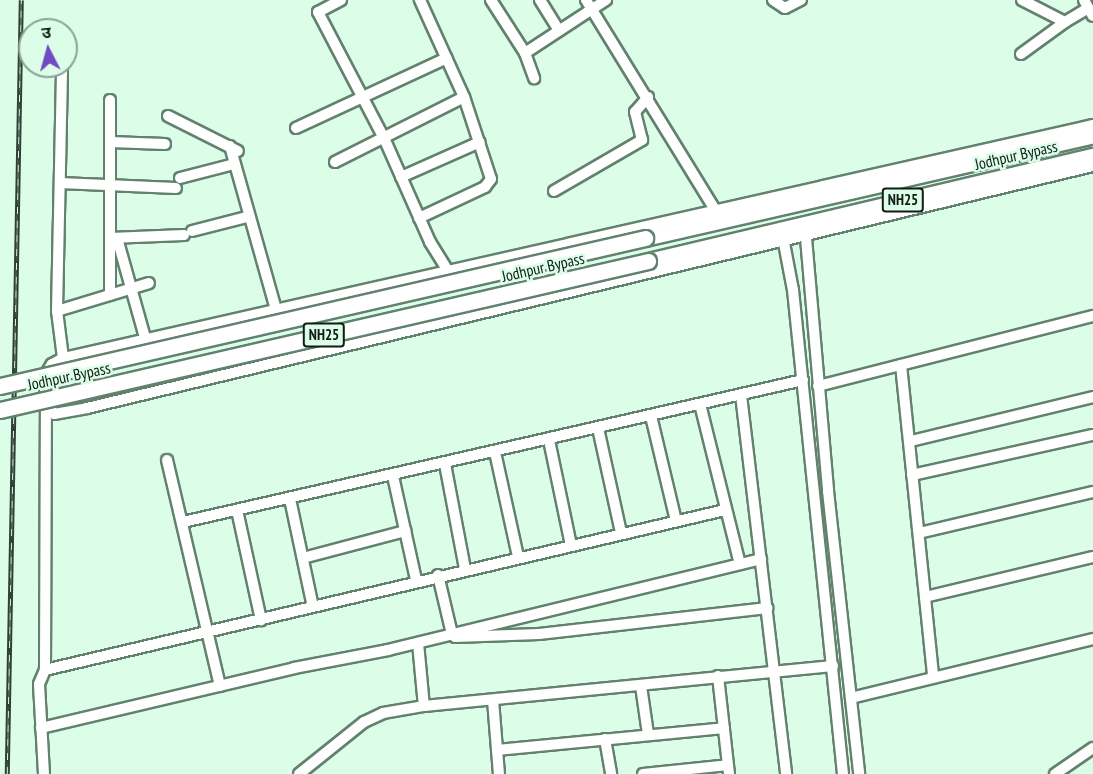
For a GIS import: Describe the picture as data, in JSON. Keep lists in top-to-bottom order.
{
  "streets": {
    "highway": ["Jodhpur Bypass", "NH25"]
  },
  "north": "top"
}
